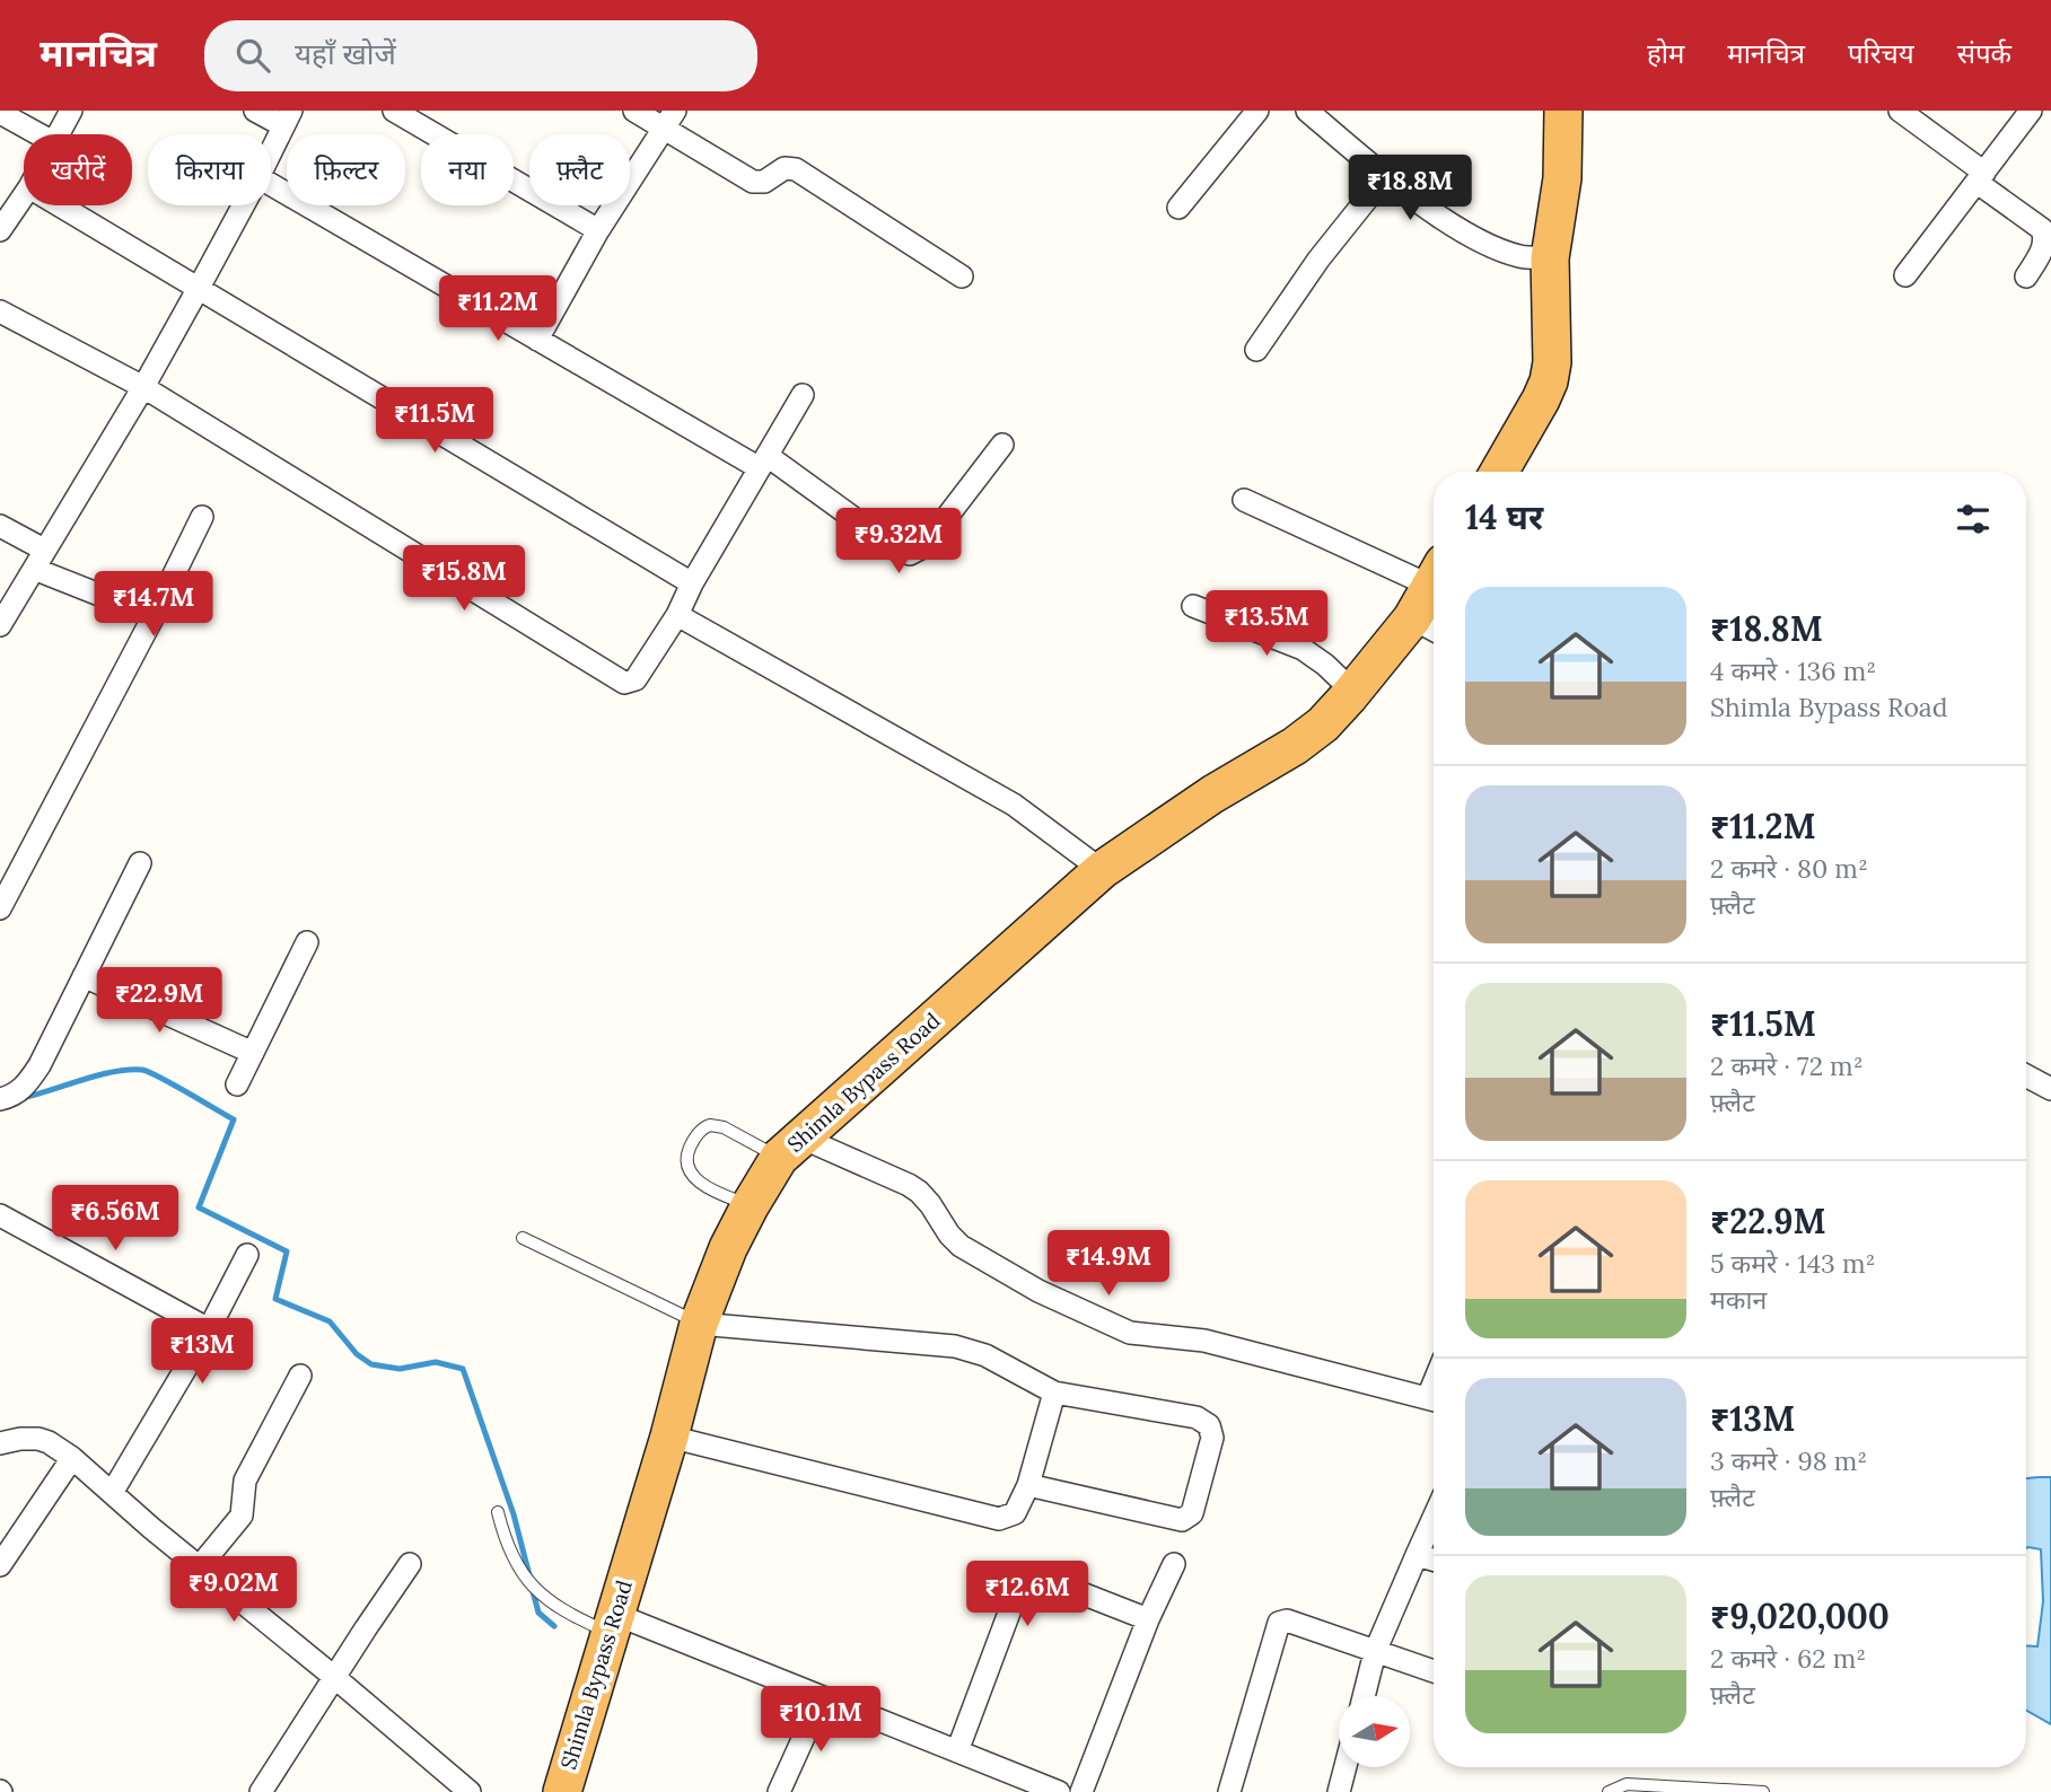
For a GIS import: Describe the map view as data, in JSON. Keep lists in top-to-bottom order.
{
  "streets": {
    "highway": ["Shimla Bypass Road"]
  },
  "north": "right",
  "page": {
    "header": "मानचित्र",
    "search": "यहाँ खोजें",
    "nav": [
      "होम",
      "मानचित्र",
      "परिचय",
      "संपर्क"
    ],
    "chip": [
      "खरीदें",
      "किराया",
      "फ़िल्टर",
      "नया",
      "फ़्लैट"
    ],
    "price": [
      "₹18.8M",
      "₹11.2M",
      "₹11.5M",
      "₹9.32M",
      "₹15.8M",
      "₹14.7M",
      "₹13.5M",
      "₹22.9M",
      "₹6.56M",
      "₹14.9M",
      "₹13M",
      "₹9.02M",
      "₹12.6M",
      "₹10.1M"
    ],
    "heading": "14 घर",
    "list": [
      {
        "name": "₹18.8M",
        "note": "4 कमरे · 136 m² · Shimla Bypass Road"
      },
      {
        "name": "₹11.2M",
        "note": "2 कमरे · 80 m² · फ़्लैट"
      },
      {
        "name": "₹11.5M",
        "note": "2 कमरे · 72 m² · फ़्लैट"
      },
      {
        "name": "₹22.9M",
        "note": "5 कमरे · 143 m² · मकान"
      },
      {
        "name": "₹13M",
        "note": "3 कमरे · 98 m² · फ़्लैट"
      },
      {
        "name": "₹9,020,000",
        "note": "2 कमरे · 62 m² · फ़्लैट"
      }
    ]
  }
}
